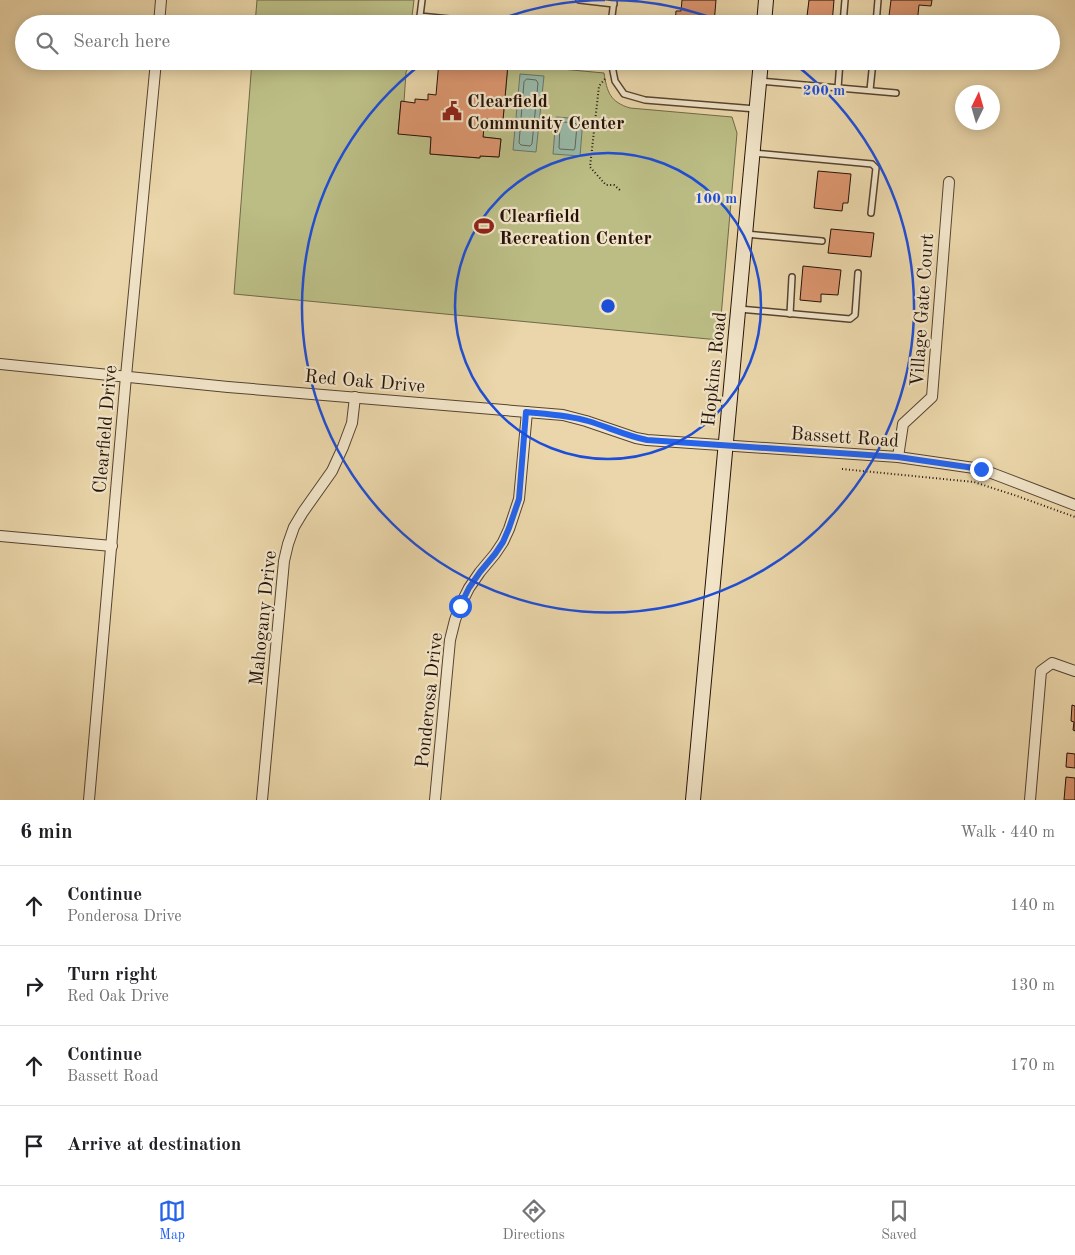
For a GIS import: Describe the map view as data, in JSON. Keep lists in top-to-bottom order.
{
  "streets": {
    "street": [
      "Village Gate Court",
      "Hopkins Road",
      "Red Oak Drive",
      "Clearfield Drive",
      "Bassett Road",
      "Mahogany Drive",
      "Ponderosa Drive"
    ]
  },
  "crossings": [
    ["Village Gate Court", "Bassett Road"],
    ["Hopkins Road", "Red Oak Drive"],
    ["Hopkins Road", "Bassett Road"],
    ["Red Oak Drive", "Clearfield Drive"],
    ["Red Oak Drive", "Bassett Road"],
    ["Red Oak Drive", "Mahogany Drive"],
    ["Red Oak Drive", "Ponderosa Drive"]
  ],
  "places": {
    "public building": ["Clearfield Community Center"],
    "sports": ["Clearfield Recreation Center"]
  },
  "north": "top",
  "page": {
    "search": "Search here",
    "heading": ["6 min", "Walk · 440 m"],
    "list": [
      ["Continue", "Ponderosa Drive", "140 m"],
      ["Turn right", "Red Oak Drive", "130 m"],
      ["Continue", "Bassett Road", "170 m"],
      "Arrive at destination"
    ],
    "nav": ["Map", "Directions", "Saved"]
  },
  "rings": ["200 m", "100 m"]
}
